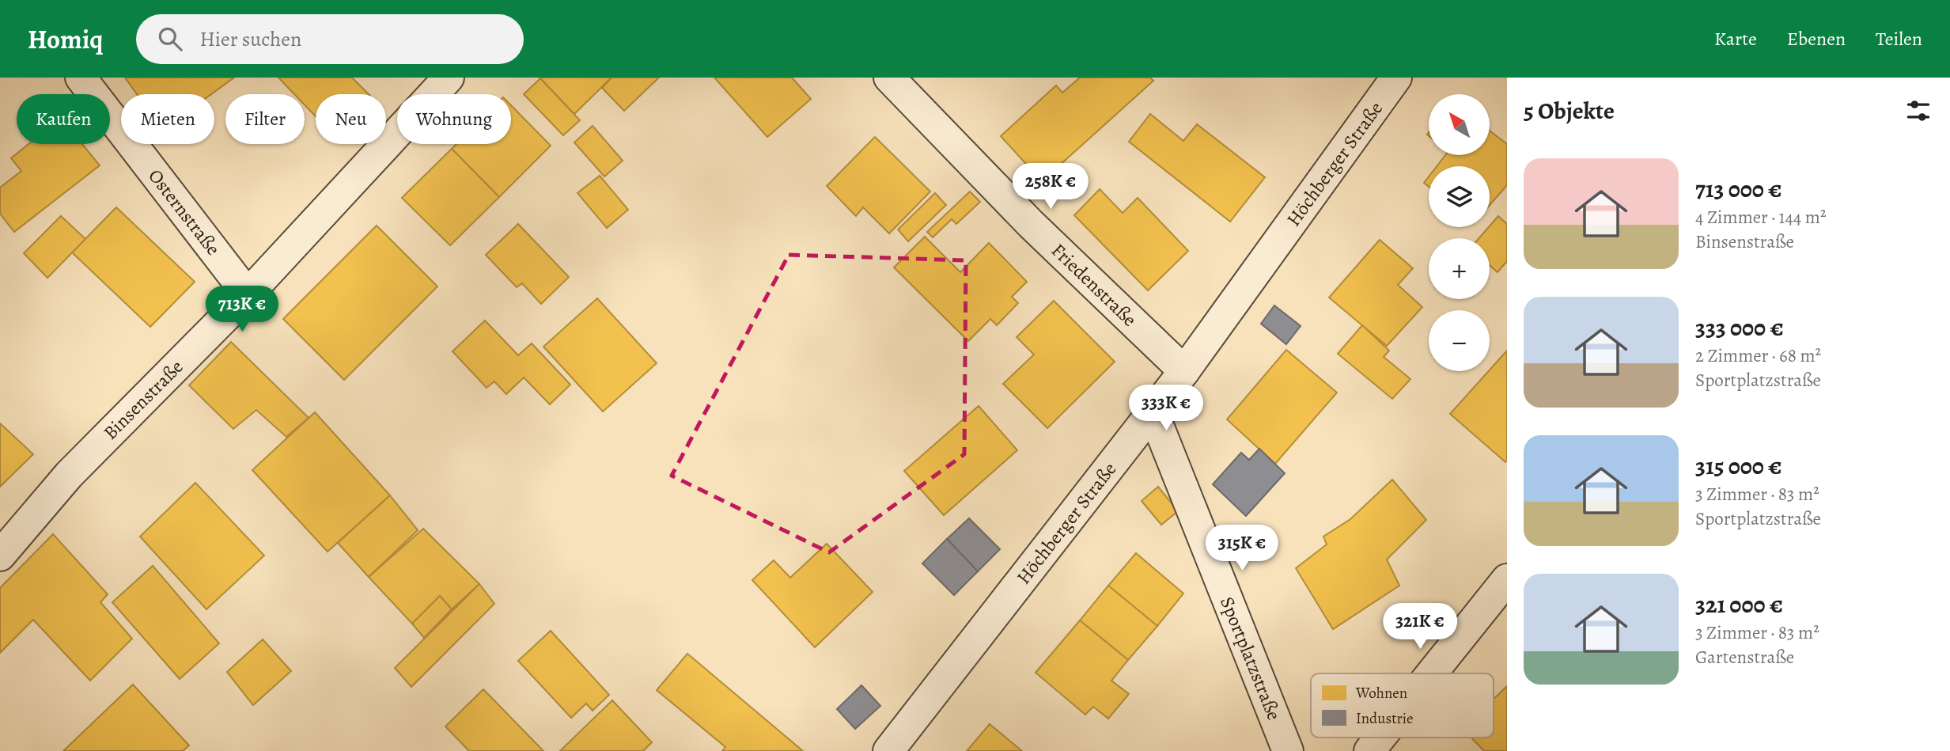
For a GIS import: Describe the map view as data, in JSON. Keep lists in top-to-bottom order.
{
  "streets": {
    "street": [
      "Höchberger Straße",
      "Osternstraße",
      "Friedenstraße",
      "Binsenstraße",
      "Sportplatzstraße"
    ]
  },
  "crossings": [
    ["Höchberger Straße", "Friedenstraße"],
    ["Höchberger Straße", "Sportplatzstraße"],
    ["Osternstraße", "Binsenstraße"]
  ],
  "legend": ["Wohnen", "Industrie"],
  "north": "top left",
  "page": {
    "header": "Homiq",
    "search": "Hier suchen",
    "nav": ["Karte", "Ebenen", "Teilen"],
    "heading": "5 Objekte",
    "map_buttons": ["+", "−"],
    "chip": [
      "Kaufen",
      "Mieten",
      "Filter",
      "Neu",
      "Wohnung"
    ],
    "list": [
      {
        "name": "713 000 €",
        "note": "4 Zimmer · 144 m² · Binsenstraße"
      },
      {
        "name": "333 000 €",
        "note": "2 Zimmer · 68 m² · Sportplatzstraße"
      },
      {
        "name": "315 000 €",
        "note": "3 Zimmer · 83 m² · Sportplatzstraße"
      },
      {
        "name": "321 000 €",
        "note": "3 Zimmer · 83 m² · Gartenstraße"
      }
    ],
    "price": [
      "258K €",
      "713K €",
      "333K €",
      "315K €",
      "321K €"
    ]
  }
}
